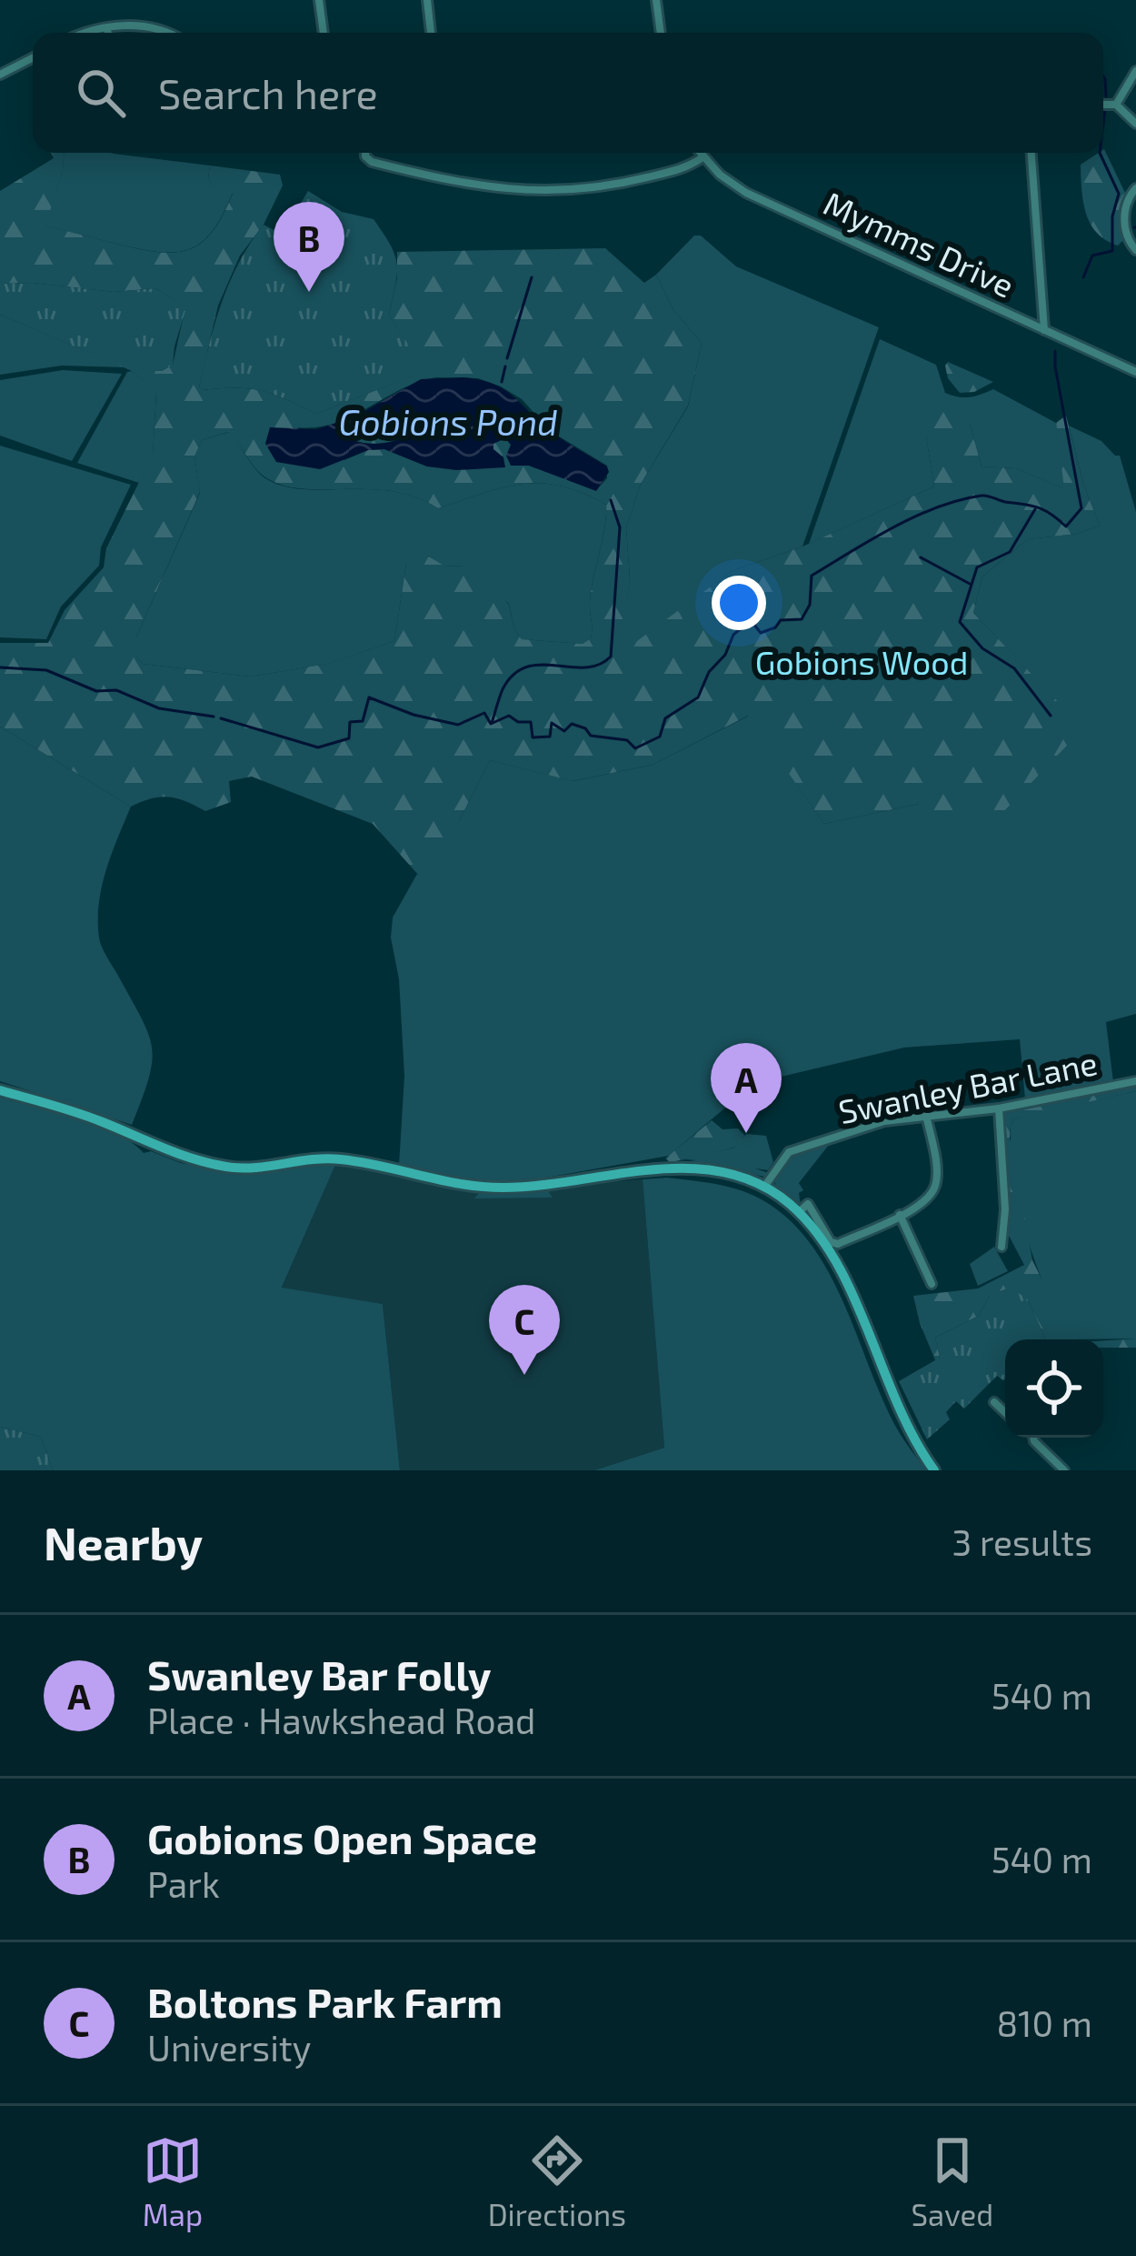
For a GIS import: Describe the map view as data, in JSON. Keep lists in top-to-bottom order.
{
  "streets": {
    "street": ["Mymms Drive", "Swanley Bar Lane"]
  },
  "water": ["Gobions Pond"],
  "parks": ["Gobions Wood"],
  "page": {
    "search": "Search here",
    "pins": ["B", "A", "C"],
    "heading": ["Nearby", "3 results"],
    "list": [
      {
        "mark": "A",
        "name": "Swanley Bar Folly",
        "note": "Place · Hawkshead Road",
        "value": "540 m"
      },
      {
        "mark": "B",
        "name": "Gobions Open Space",
        "note": "Park",
        "value": "540 m"
      },
      {
        "mark": "C",
        "name": "Boltons Park Farm",
        "note": "University",
        "value": "810 m"
      }
    ],
    "nav": ["Map", "Directions", "Saved"]
  }
}
